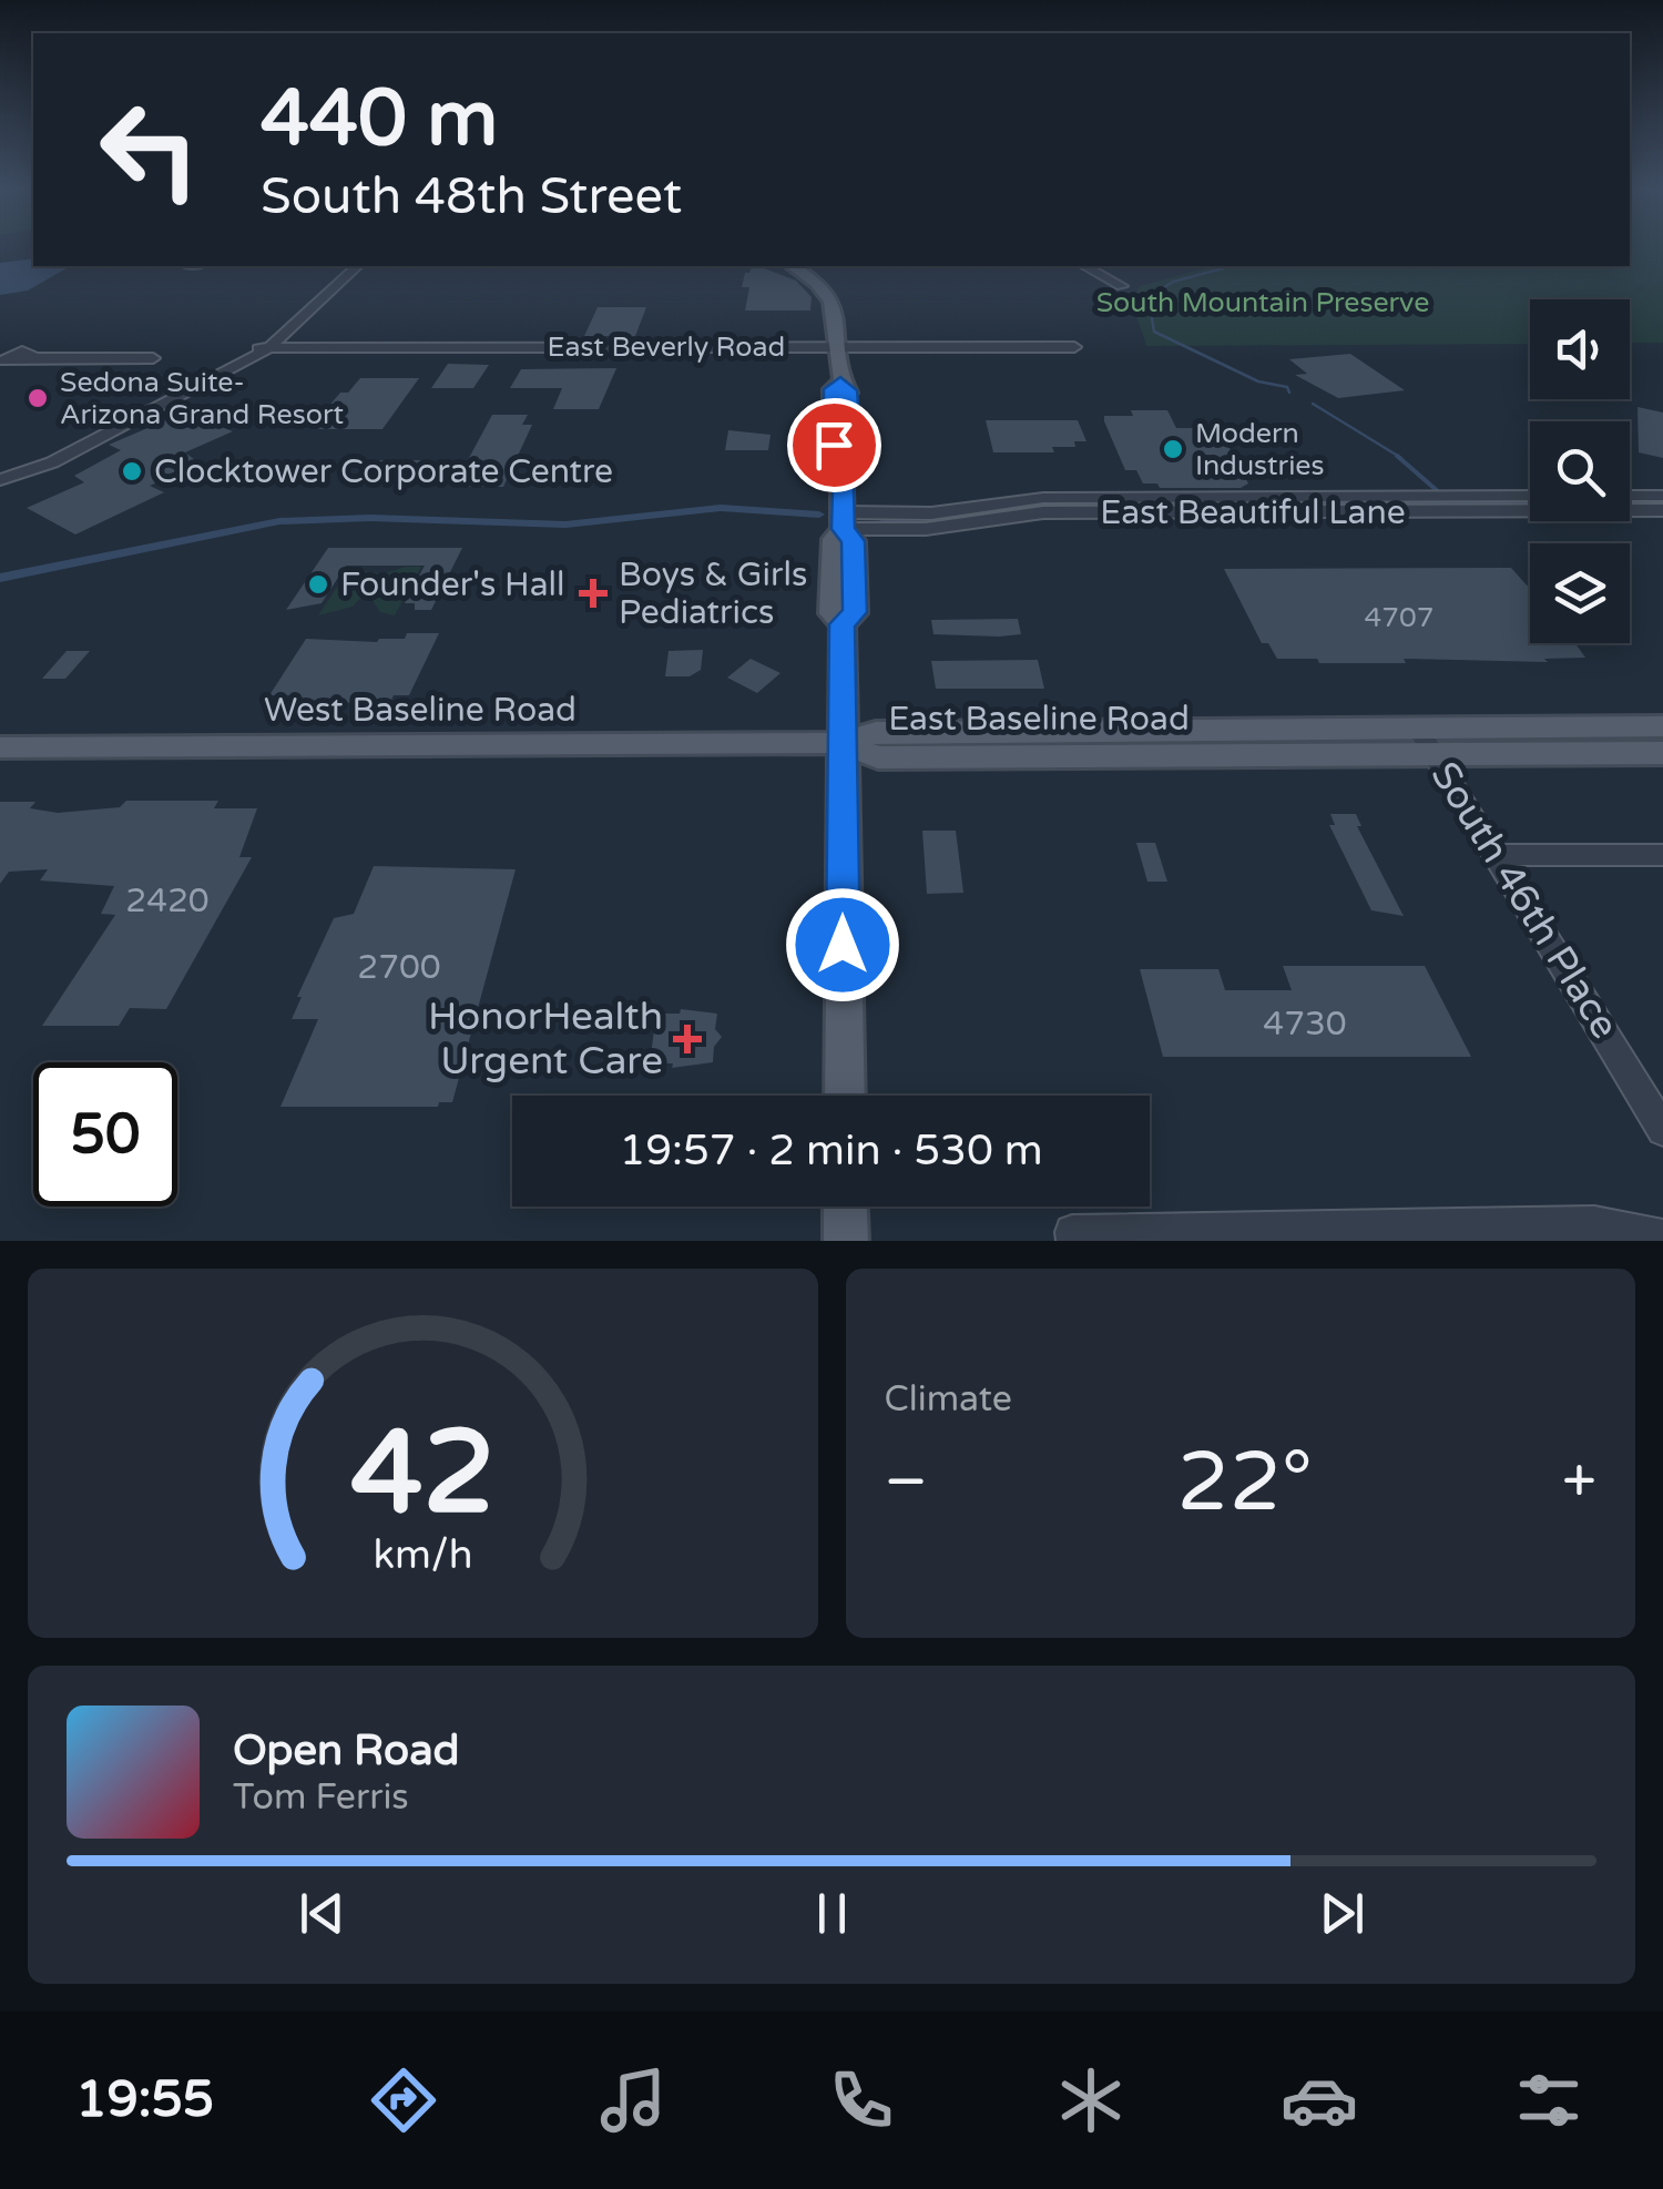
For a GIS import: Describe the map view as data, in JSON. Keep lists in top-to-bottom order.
{
  "streets": {
    "main road": ["West Baseline Road", "East Baseline Road"],
    "street": ["East Beverly Road", "East Beautiful Lane", "South 46th Place"]
  },
  "crossings": [
    ["West Baseline Road", "East Baseline Road"],
    ["East Baseline Road", "South 46th Place"]
  ],
  "parks": ["South Mountain Preserve"],
  "places": {
    "other": [
      "Sedona Suite- Arizona Grand Resort",
      "Modern Industries",
      "Clocktower Corporate Centre",
      "Founder's Hall"
    ],
    "health": ["Boys & Girls Pediatrics", "HonorHealth Urgent Care"]
  },
  "house_numbers": [
    "4707",
    "2420",
    "2700",
    "4730"
  ],
  "page": {
    "turn": ["440 m", "South 48th Street"],
    "limit": "50",
    "trip": "19:57 · 2 min · 530 m",
    "tile": "Climate",
    "heat": ["−", "22°", "+"],
    "song": ["Open Road", "Tom Ferris"],
    "tabs": "19:55",
    "gauge": ["42", "km/h"]
  }
}
